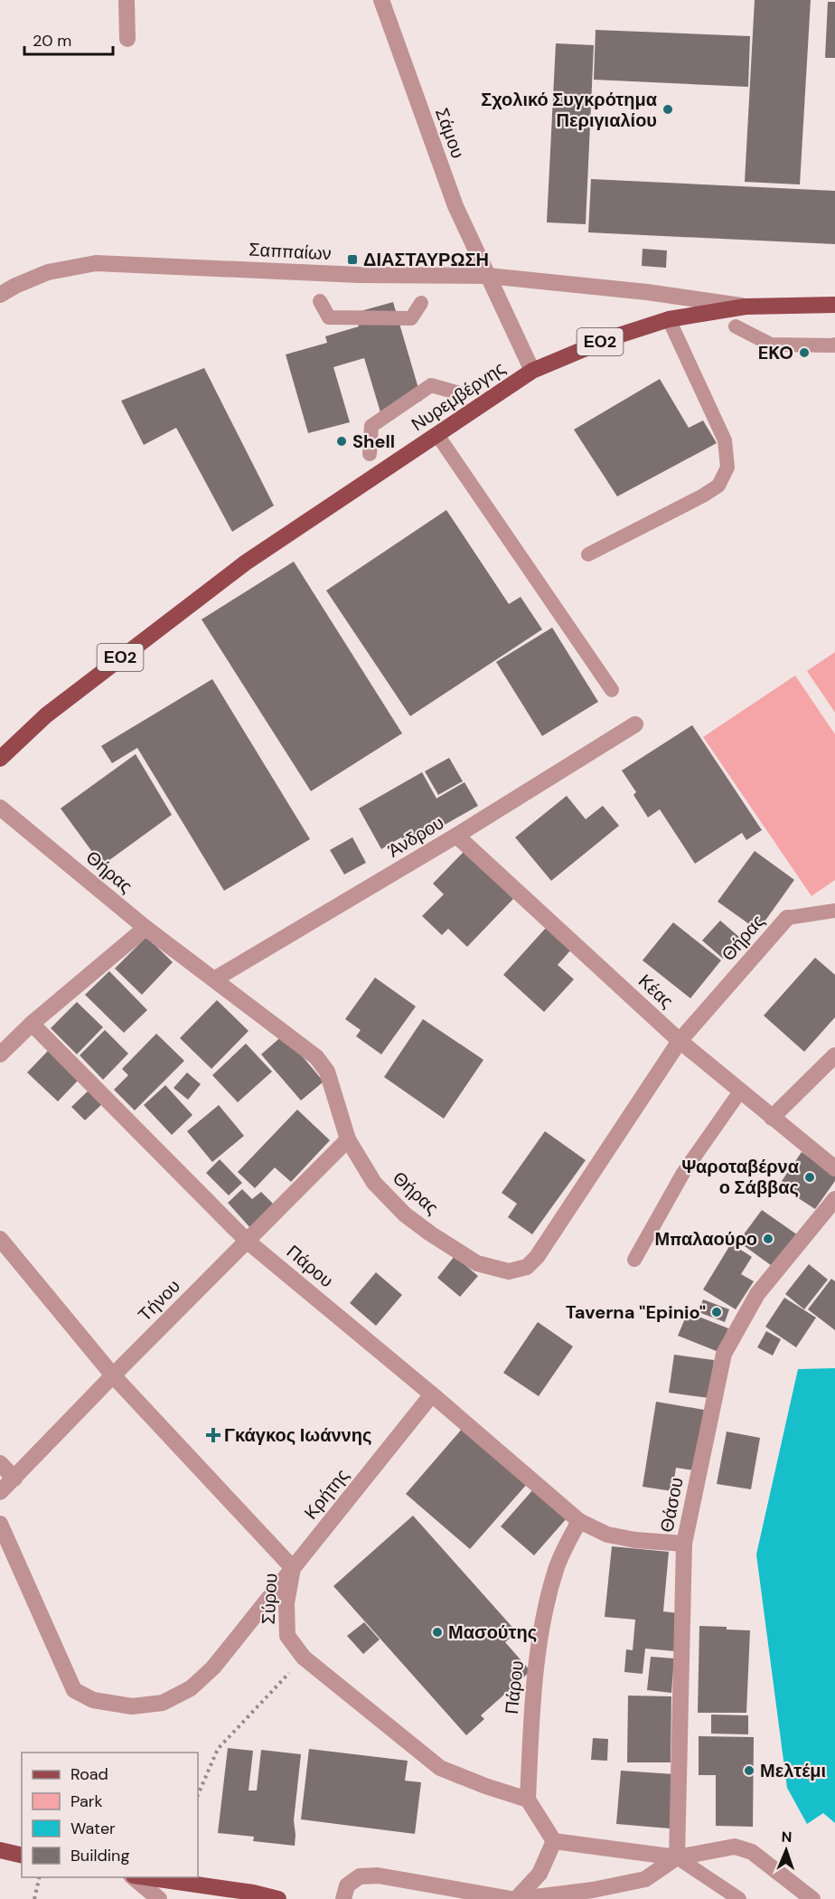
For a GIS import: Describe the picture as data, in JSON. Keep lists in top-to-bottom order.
{
  "streets": {
    "main road": ["ΕΟ2", "Νυρεμβέργης"],
    "street": [
      "Σάμου",
      "Σαππαίων",
      "Άνδρου",
      "Θήρας",
      "Κέας",
      "Πάρου",
      "Τήνου",
      "Κρήτης",
      "Θάσου",
      "Σύρου"
    ]
  },
  "crossings": [
    ["Σάμου", "Σαππαίων"],
    ["Σάμου", "Νυρεμβέργης"],
    ["Σαππαίων", "Νυρεμβέργης"],
    ["Άνδρου", "Θήρας"],
    ["Άνδρου", "Κέας"],
    ["Θήρας", "Κέας"],
    ["Θήρας", "Τήνου"],
    ["Πάρου", "Τήνου"],
    ["Πάρου", "Κρήτης"],
    ["Πάρου", "Θάσου"],
    ["Πάρου", "Σύρου"],
    ["Τήνου", "Σύρου"],
    ["Κρήτης", "Σύρου"]
  ],
  "places": {
    "other": [
      "Σχολικό Συγκρότημα Περιγιαλίου",
      "EKO",
      "Shell",
      "Ψαροταβέρνα ο Σάββας",
      "Μπαλαούρο",
      "Taverna \"Epinio\"",
      "Μασούτης",
      "Μελτέμι"
    ],
    "transit": ["ΔΙΑΣΤΑΥΡΩΣΗ"],
    "health": ["Γκάγκος Ιωάννης"]
  },
  "legend": [
    "Road",
    "Park",
    "Water",
    "Building"
  ],
  "scale_bar": "20 m",
  "north": "top"
}
